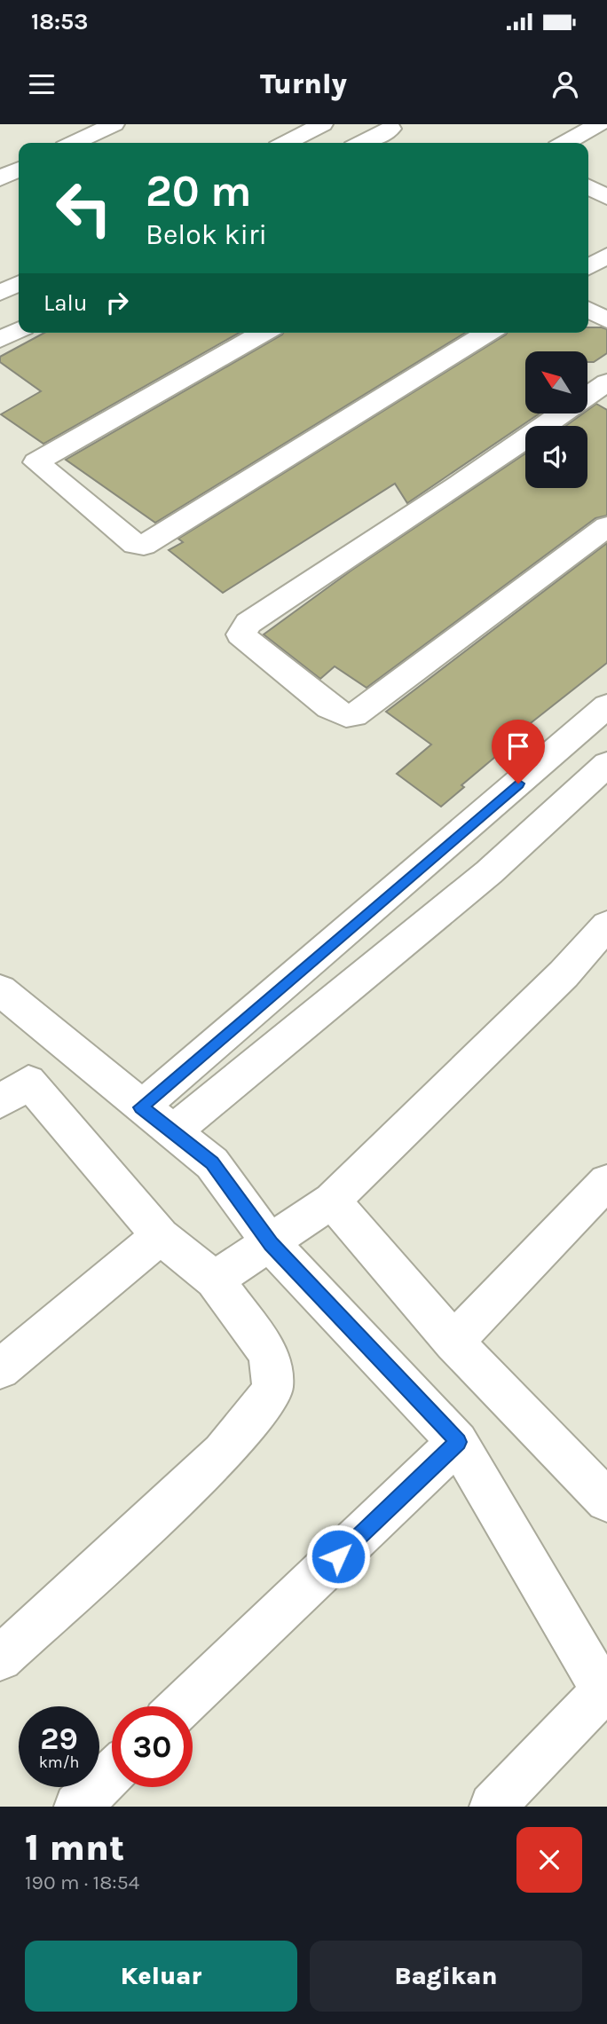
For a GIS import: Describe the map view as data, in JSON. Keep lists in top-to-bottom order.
{
  "north": "top left",
  "page": {
    "status": "18:53",
    "header": "Turnly",
    "turn": ["20 m", "Belok kiri"],
    "then": "Lalu",
    "speed": "29 km/h",
    "limit": "30",
    "heading": ["1 mnt", "190 m · 18:54"],
    "buttons": ["Keluar", "Bagikan"]
  }
}
